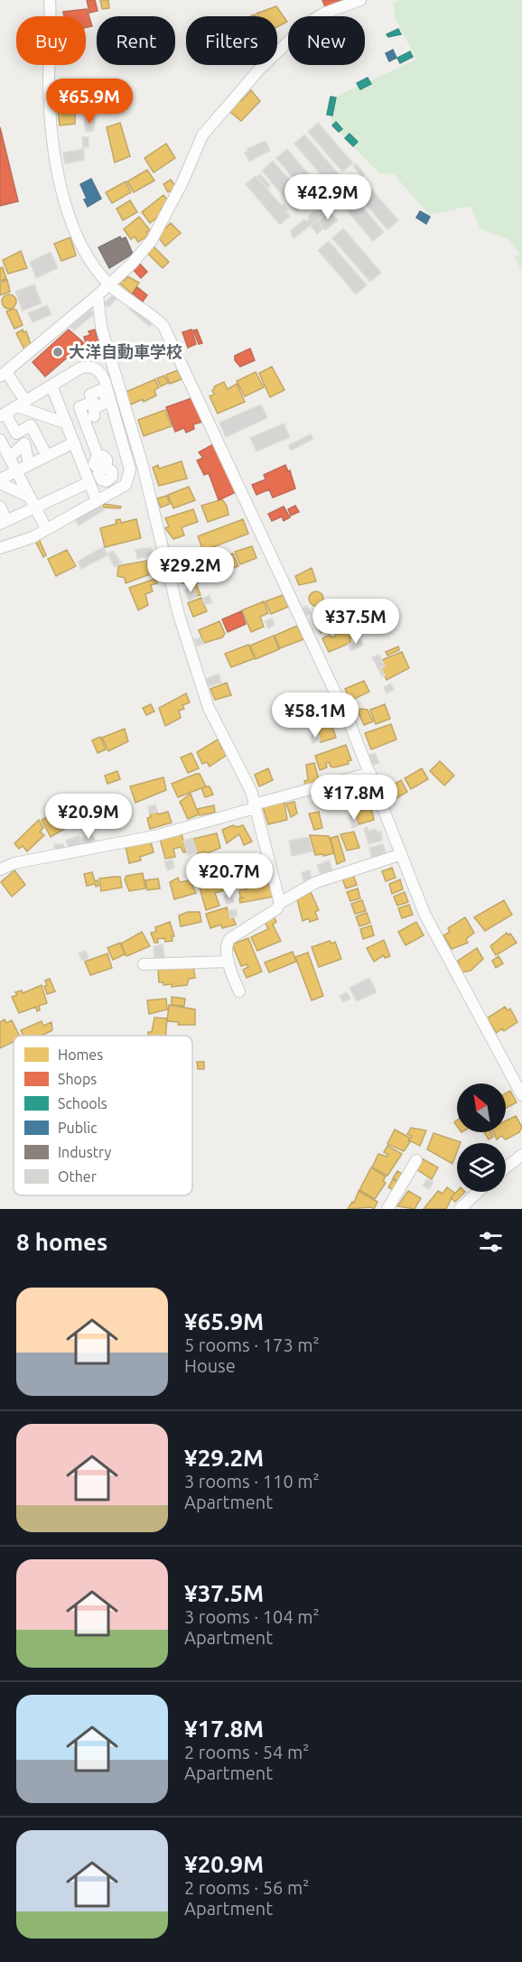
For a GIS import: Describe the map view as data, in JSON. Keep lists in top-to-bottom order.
{
  "places": ["大洋自動車学校"],
  "legend": [
    "Homes",
    "Shops",
    "Schools",
    "Public",
    "Industry",
    "Other"
  ],
  "north": "top left",
  "page": {
    "chip": [
      "Buy",
      "Rent",
      "Filters",
      "New"
    ],
    "price": [
      "¥65.9M",
      "¥42.9M",
      "¥29.2M",
      "¥37.5M",
      "¥58.1M",
      "¥17.8M",
      "¥20.9M",
      "¥20.7M"
    ],
    "heading": "8 homes",
    "list": [
      {
        "name": "¥65.9M",
        "note": "5 rooms · 173 m² · House"
      },
      {
        "name": "¥29.2M",
        "note": "3 rooms · 110 m² · Apartment"
      },
      {
        "name": "¥37.5M",
        "note": "3 rooms · 104 m² · Apartment"
      },
      {
        "name": "¥17.8M",
        "note": "2 rooms · 54 m² · Apartment"
      },
      {
        "name": "¥20.9M",
        "note": "2 rooms · 56 m² · Apartment"
      }
    ]
  }
}
